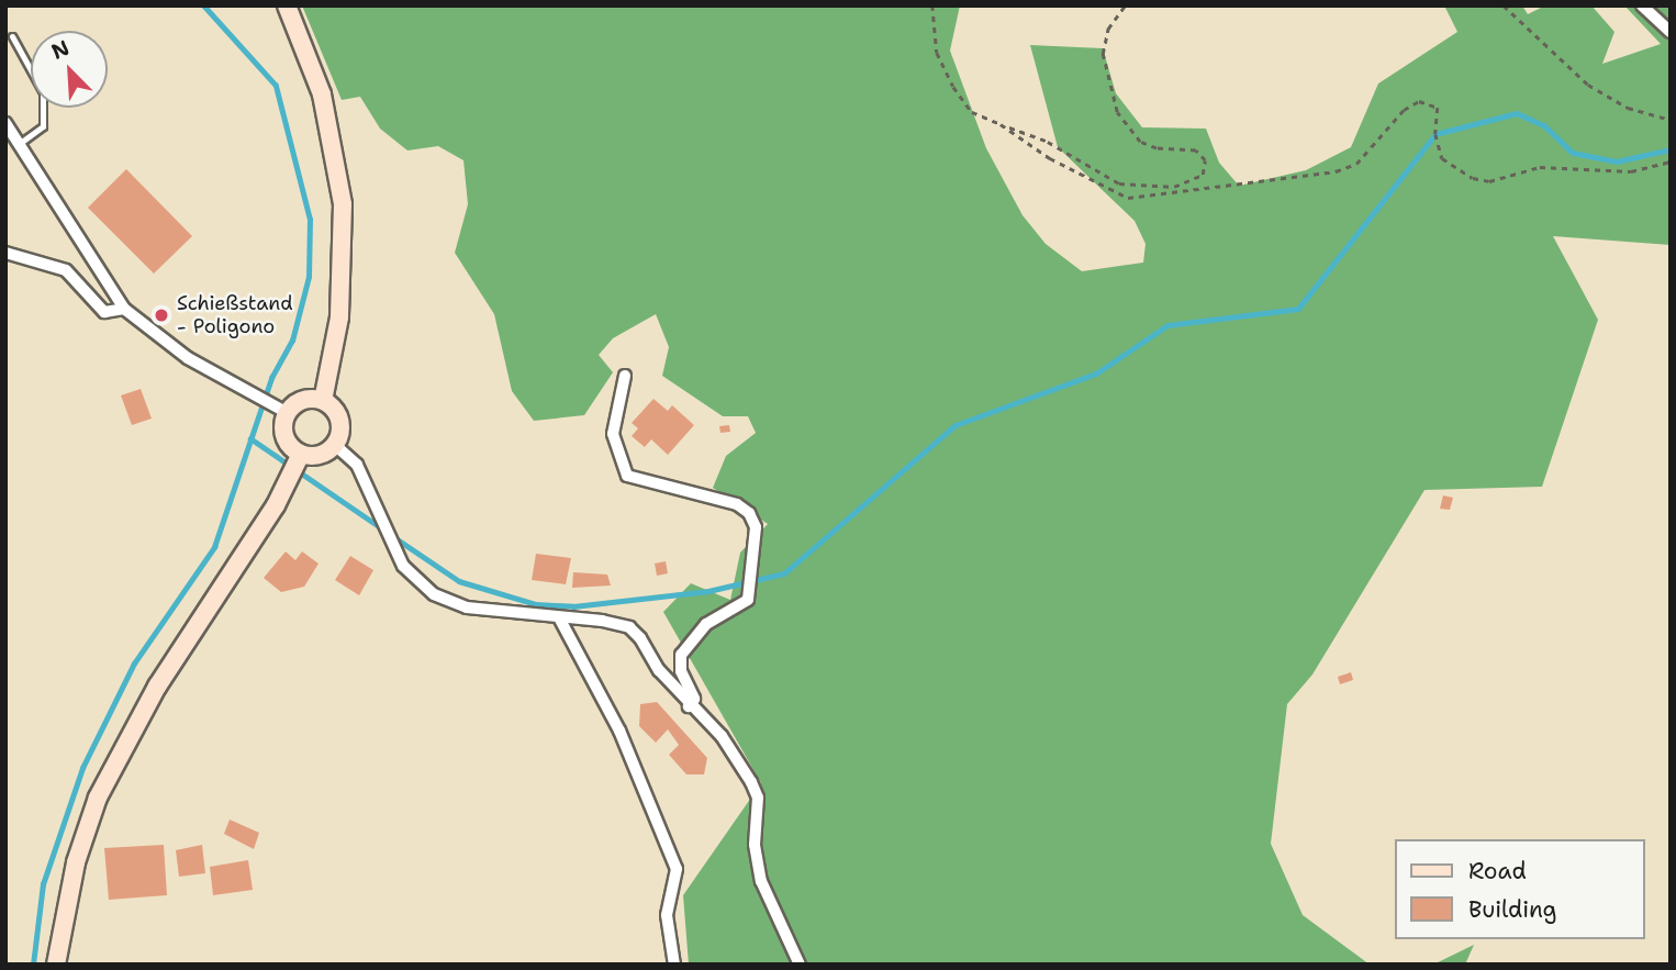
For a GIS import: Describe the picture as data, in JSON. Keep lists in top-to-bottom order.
{
  "places": ["Schießstand - Poligono"],
  "legend": ["Road", "Building"],
  "north": "top left"
}
